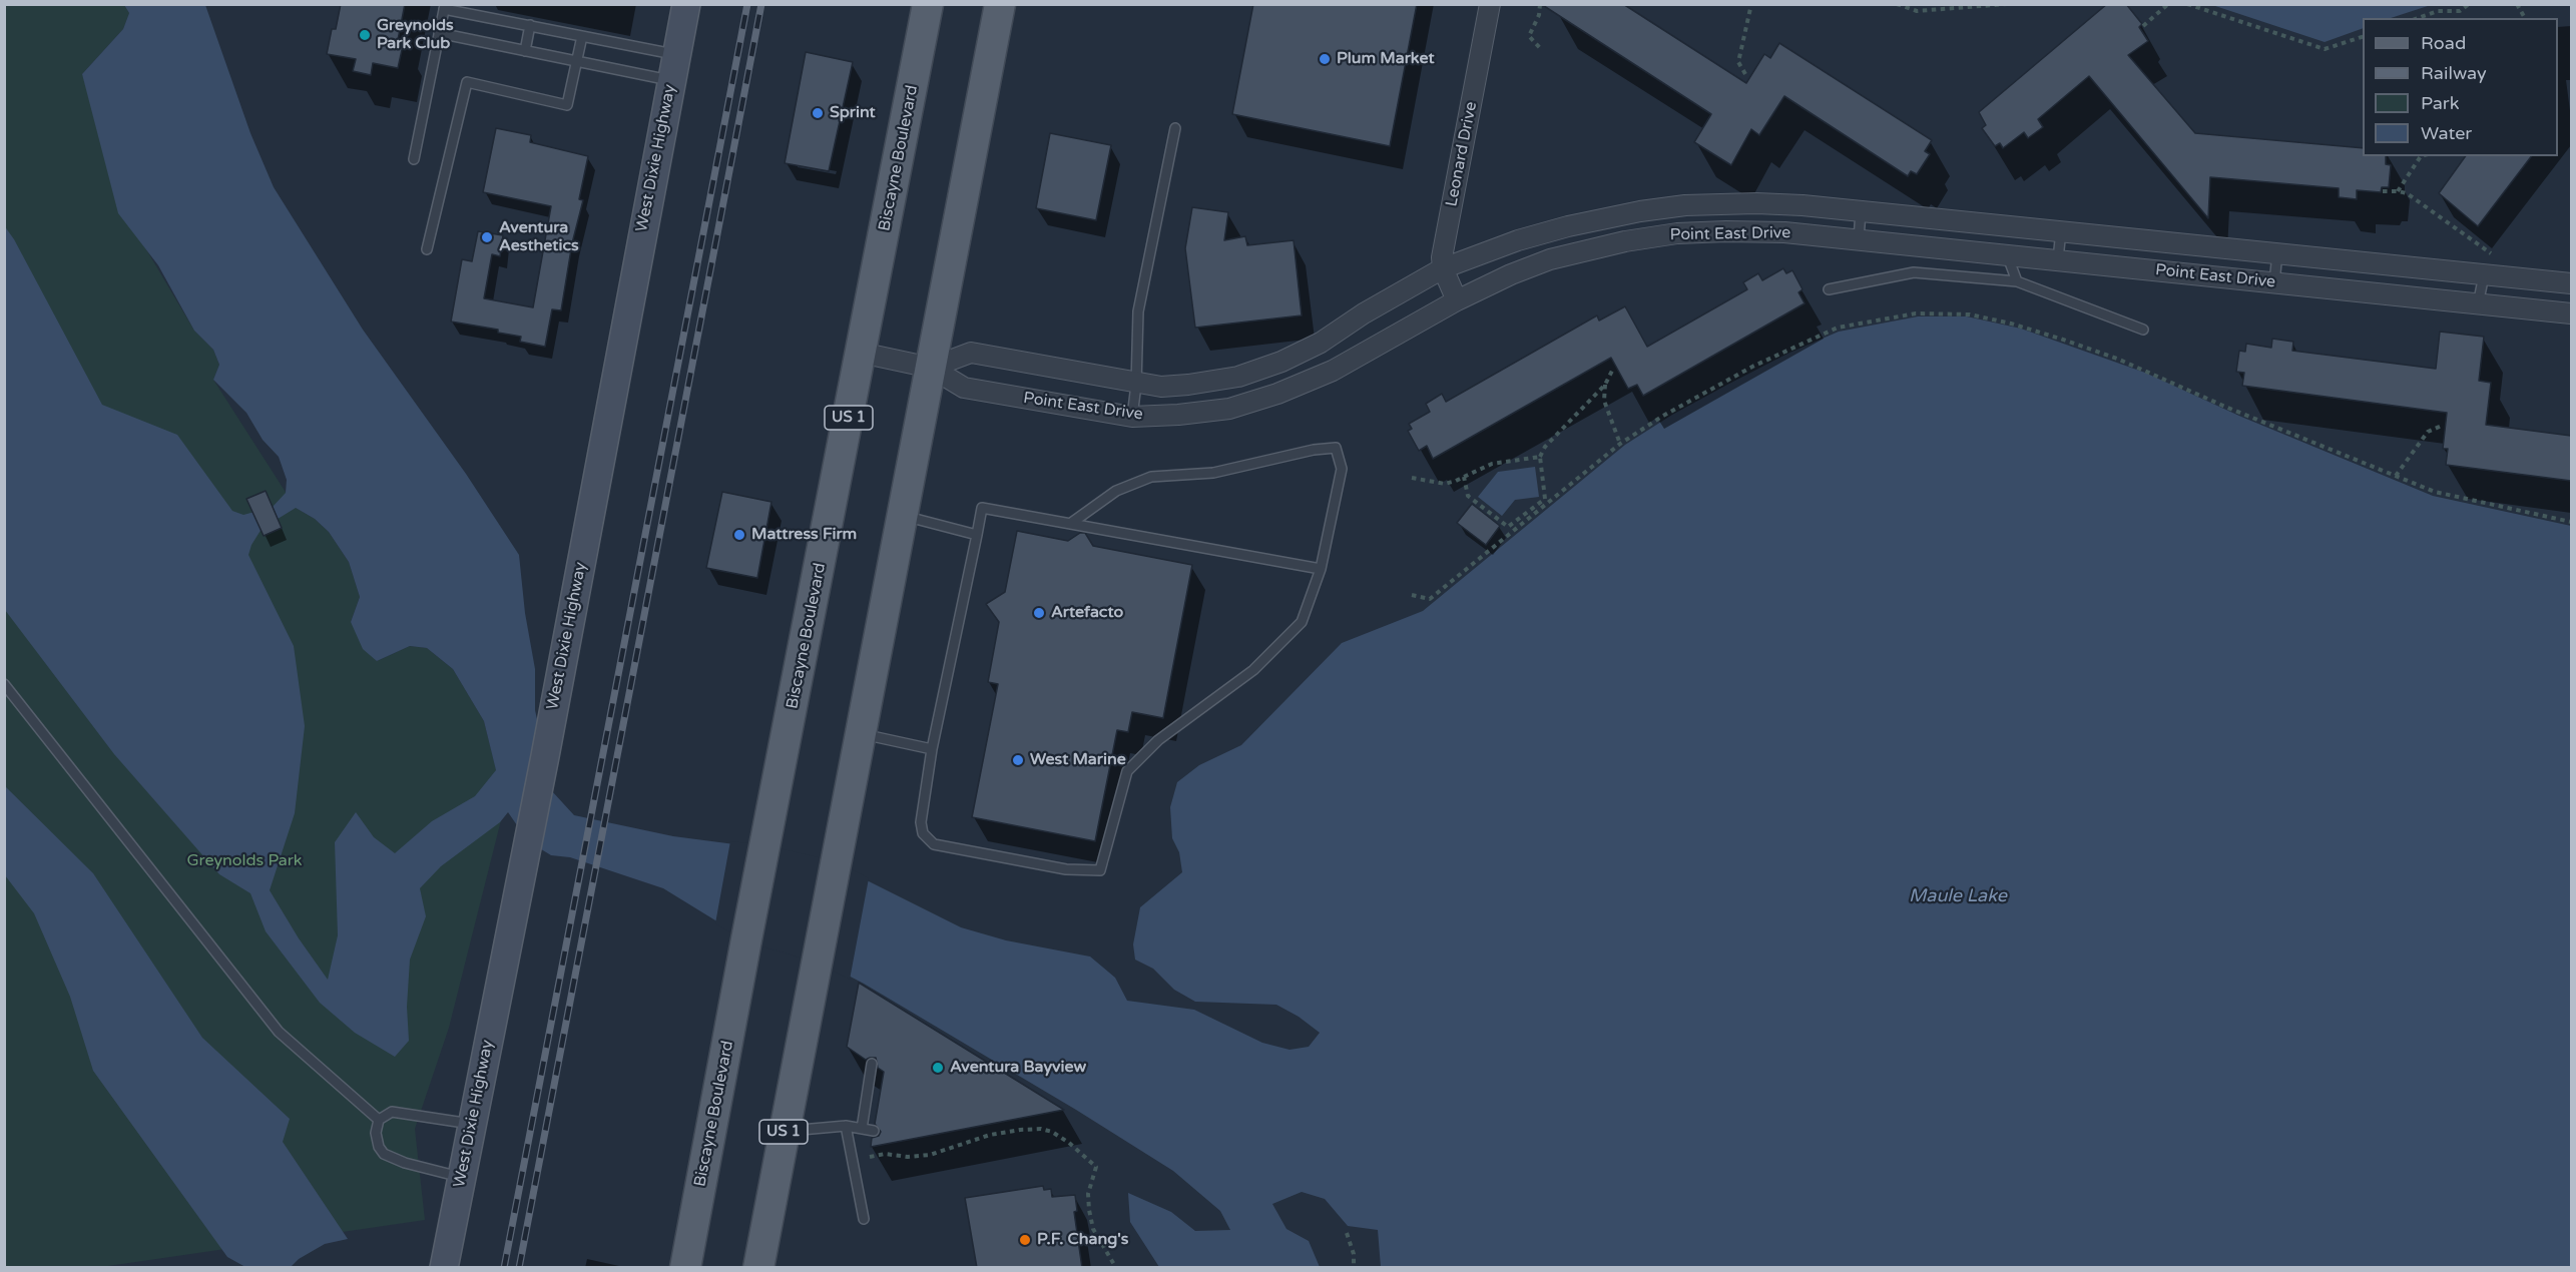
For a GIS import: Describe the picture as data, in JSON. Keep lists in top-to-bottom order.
{
  "streets": {
    "main road": ["Biscayne Boulevard", "US 1"],
    "street": ["Leonard Drive", "West Dixie Highway", "Point East Drive"]
  },
  "crossings": [
    ["Leonard Drive", "Point East Drive"],
    ["Biscayne Boulevard", "Point East Drive"],
    ["Point East Drive", "US 1"]
  ],
  "water": ["Maule Lake"],
  "parks": ["Greynolds Park"],
  "places": [
    "Greynolds Park Club",
    "Plum Market",
    "Sprint",
    "Aventura Aesthetics",
    "Mattress Firm",
    "Artefacto",
    "West Marine",
    "Aventura Bayview",
    "P.F. Chang's"
  ],
  "legend": [
    "Road",
    "Railway",
    "Park",
    "Water"
  ]
}
